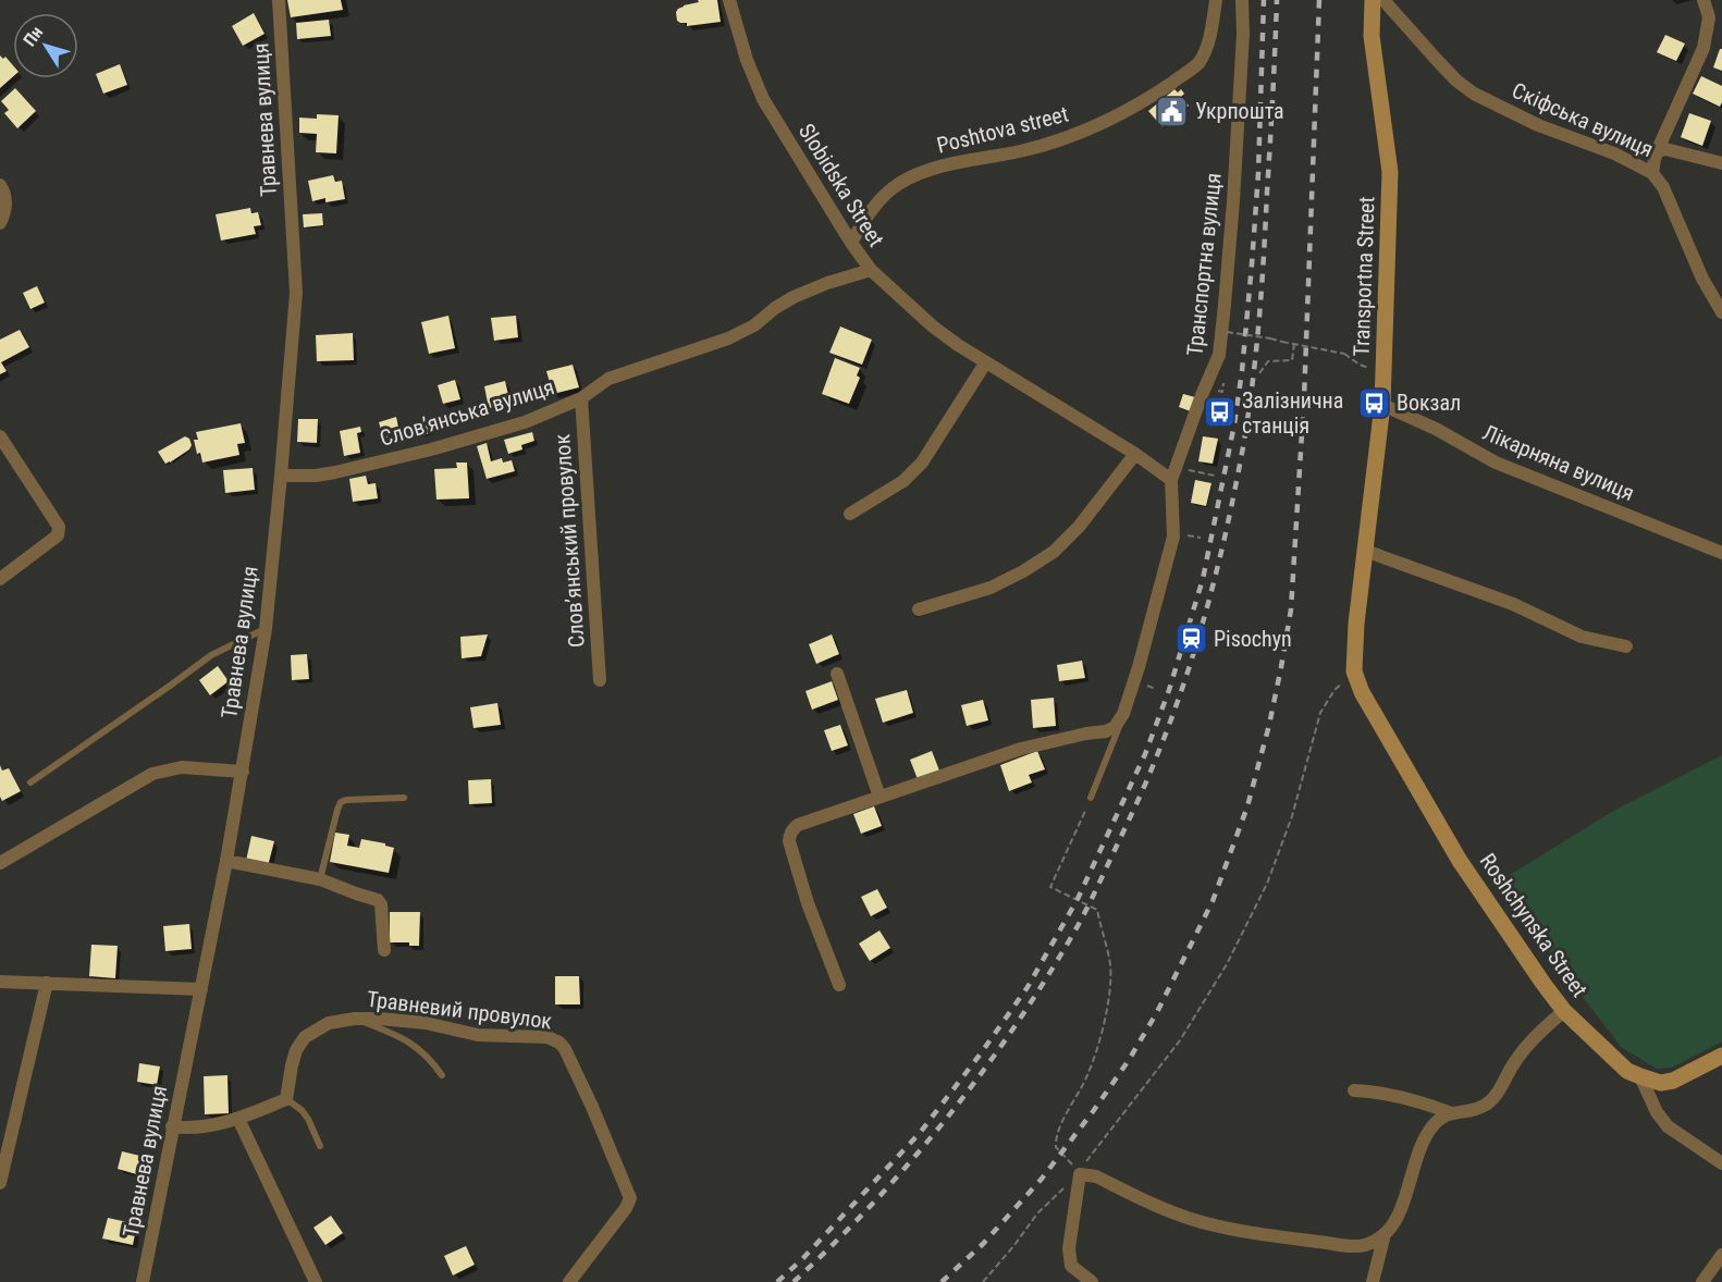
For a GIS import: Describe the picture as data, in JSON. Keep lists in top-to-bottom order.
{
  "streets": {
    "street": [
      "Травнева вулиця",
      "Скіфська вулиця",
      "Poshtova street",
      "Slobidska Street",
      "Транспортна вулиця",
      "Transportna Street",
      "Слов’янська вулиця",
      "Лікарняна вулиця",
      "Слов’янський провулок",
      "Roshchynska Street",
      "Травневий провулок"
    ]
  },
  "crossings": [
    ["Травнева вулиця", "Слов’янська вулиця"],
    ["Poshtova street", "Slobidska Street"],
    ["Slobidska Street", "Транспортна вулиця"],
    ["Slobidska Street", "Слов’янська вулиця"],
    ["Transportna Street", "Лікарняна вулиця"],
    ["Transportna Street", "Roshchynska Street"],
    ["Слов’янська вулиця", "Слов’янський провулок"]
  ],
  "places": {
    "public building": ["Укрпошта"],
    "bus stop": ["Вокзал", "Залізнична станція"],
    "station": ["Pisochyn"]
  },
  "north": "top left"
}
